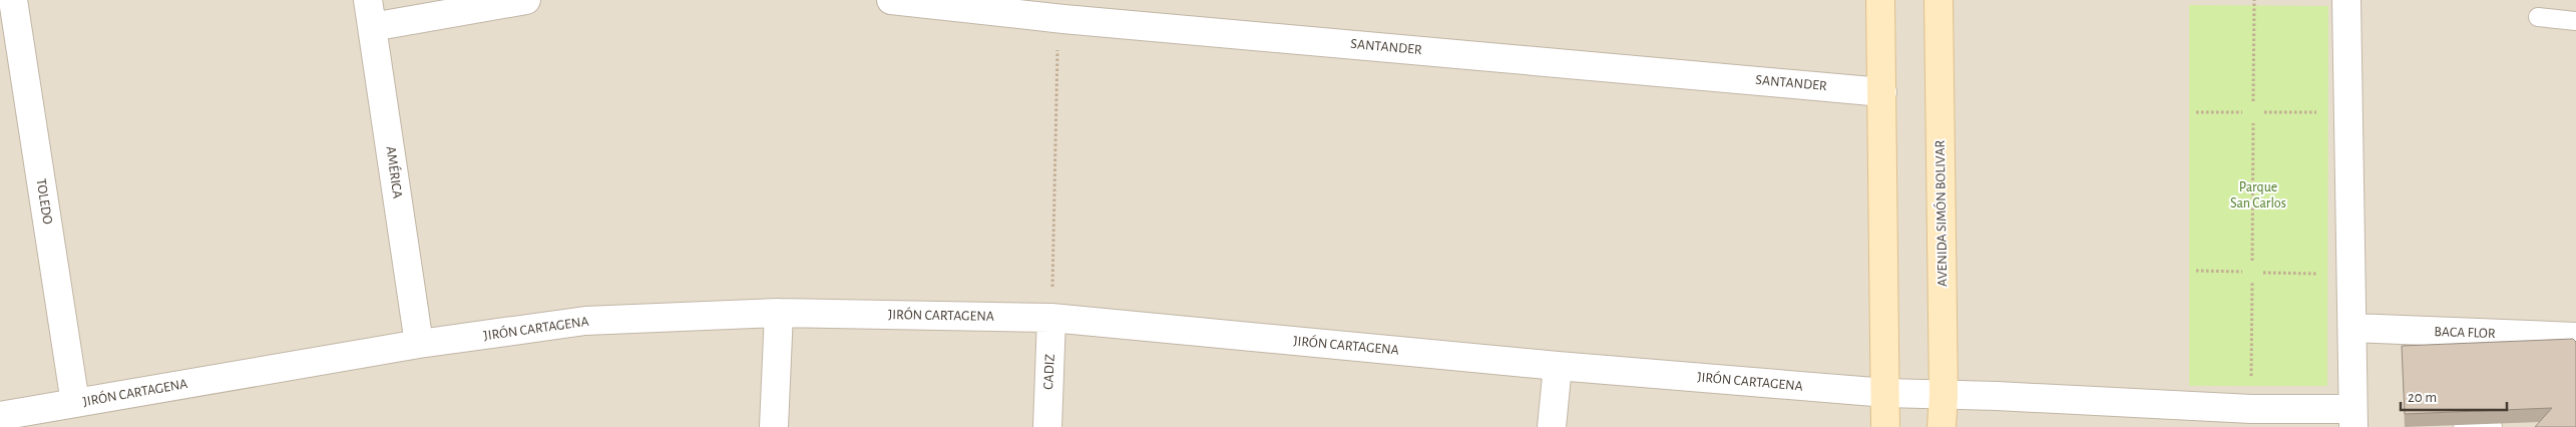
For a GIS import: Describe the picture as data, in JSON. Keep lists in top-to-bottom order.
{
  "streets": {
    "main road": ["AVENIDA SIMÓN BOLIVAR"],
    "street": [
      "SANTANDER",
      "AMÉRICA",
      "TOLEDO",
      "JIRÓN CARTAGENA",
      "BACA FLOR",
      "CADIZ"
    ]
  },
  "crossings": [
    ["AMÉRICA", "JIRÓN CARTAGENA"],
    ["TOLEDO", "JIRÓN CARTAGENA"],
    ["JIRÓN CARTAGENA", "CADIZ"]
  ],
  "parks": ["Parque San Carlos"],
  "scale_bar": "20 m"
}
